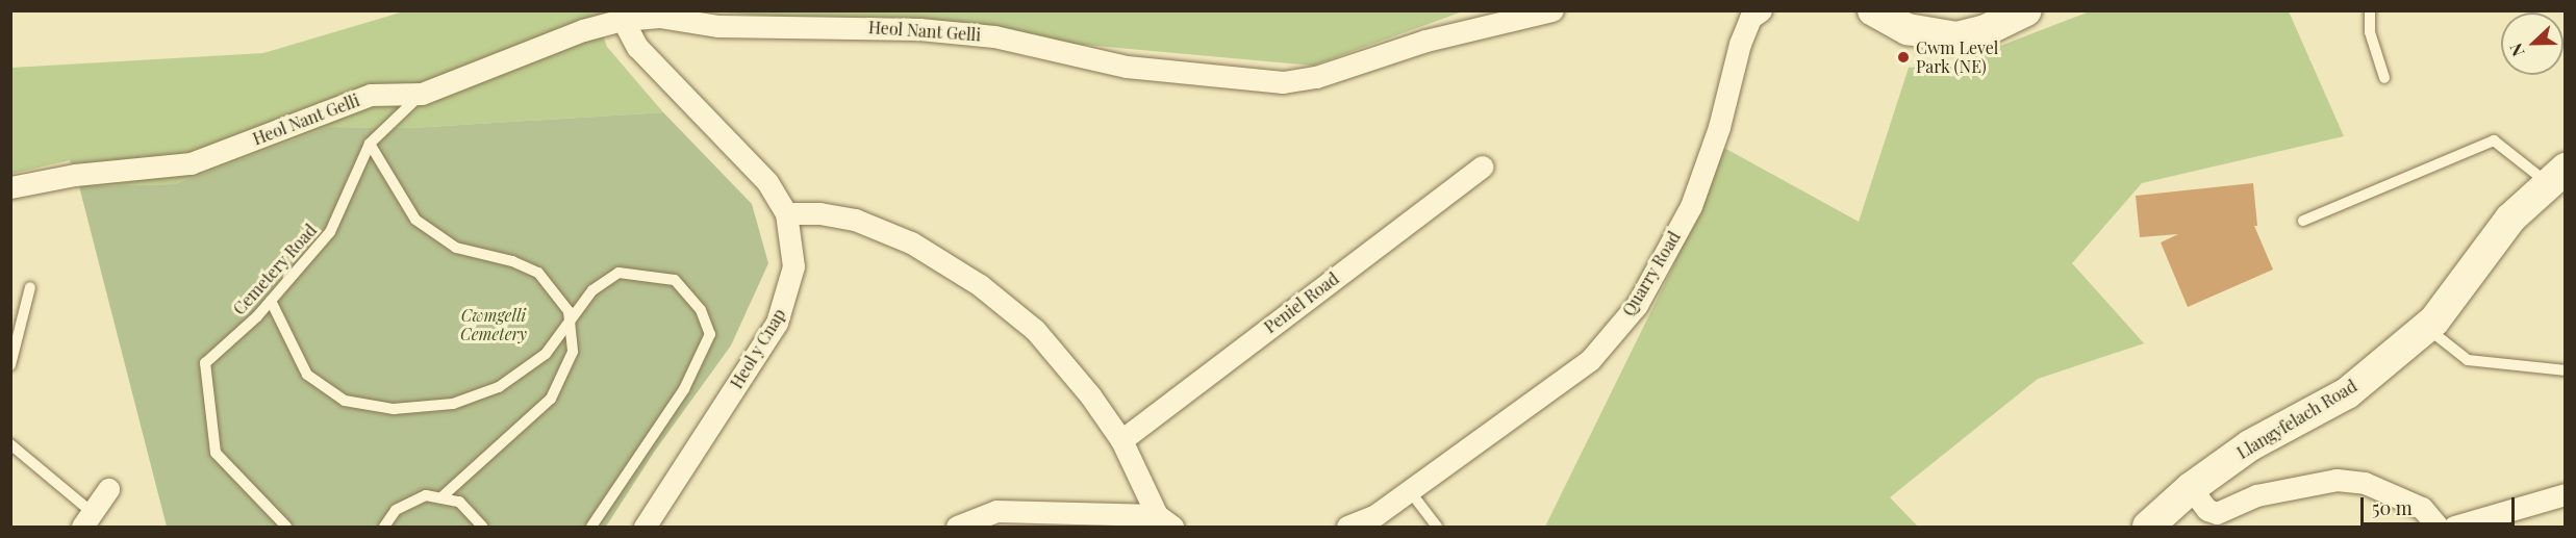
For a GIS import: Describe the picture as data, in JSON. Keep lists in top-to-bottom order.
{
  "streets": {
    "main road": ["Llangyfelach Road"],
    "street": [
      "Heol Nant Gelli",
      "Quarry Road",
      "Peniel Road",
      "Heol y Cnap"
    ],
    "lane": ["Cemetery Road"]
  },
  "crossings": [
    ["Heol Nant Gelli", "Cemetery Road"],
    ["Heol Nant Gelli", "Heol y Cnap"]
  ],
  "parks": ["Cwmgelli Cemetery"],
  "places": ["Cwm Level Park (NE)"],
  "scale_bar": "50 m",
  "north": "left"
}
